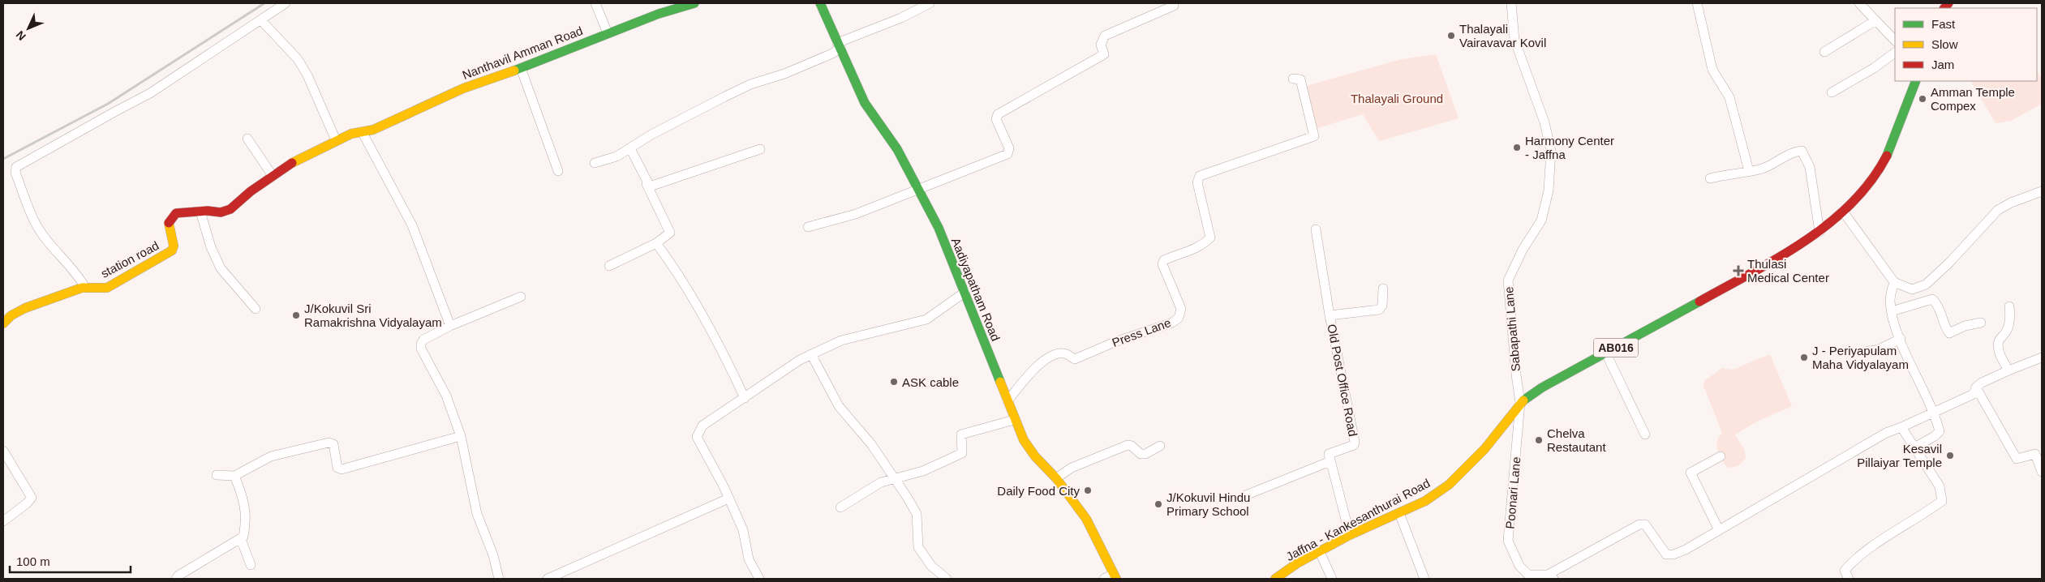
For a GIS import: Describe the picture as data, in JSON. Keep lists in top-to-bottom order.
{
  "streets": {
    "street": [
      "Nanthavil Amman Road",
      "station road",
      "Aadiyapatham Road",
      "Sabapathi Lane",
      "Press Lane",
      "AB016",
      "Old Post Office Road",
      "Poonari Lane",
      "Jaffna - Kankesanthurai Road"
    ]
  },
  "crossings": [
    ["Nanthavil Amman Road", "station road"],
    ["Aadiyapatham Road", "Press Lane"],
    ["Sabapathi Lane", "Poonari Lane"],
    ["Sabapathi Lane", "Jaffna - Kankesanthurai Road"],
    ["Poonari Lane", "Jaffna - Kankesanthurai Road"]
  ],
  "parks": ["Thalayali Ground"],
  "places": {
    "other": [
      "Thalayali Vairavavar Kovil",
      "Amman Temple Compex",
      "Harmony Center - Jaffna",
      "J/Kokuvil Sri Ramakrishna Vidyalayam",
      "J - Periyapulam Maha Vidyalayam",
      "ASK cable",
      "Chelva Restautant",
      "Kesavil Pillaiyar Temple",
      "Daily Food City",
      "J/Kokuvil Hindu Primary School"
    ],
    "health": ["Thulasi Medical Center"]
  },
  "legend": ["Fast", "Slow", "Jam"],
  "scale_bar": "100 m",
  "north": "bottom left"
}
